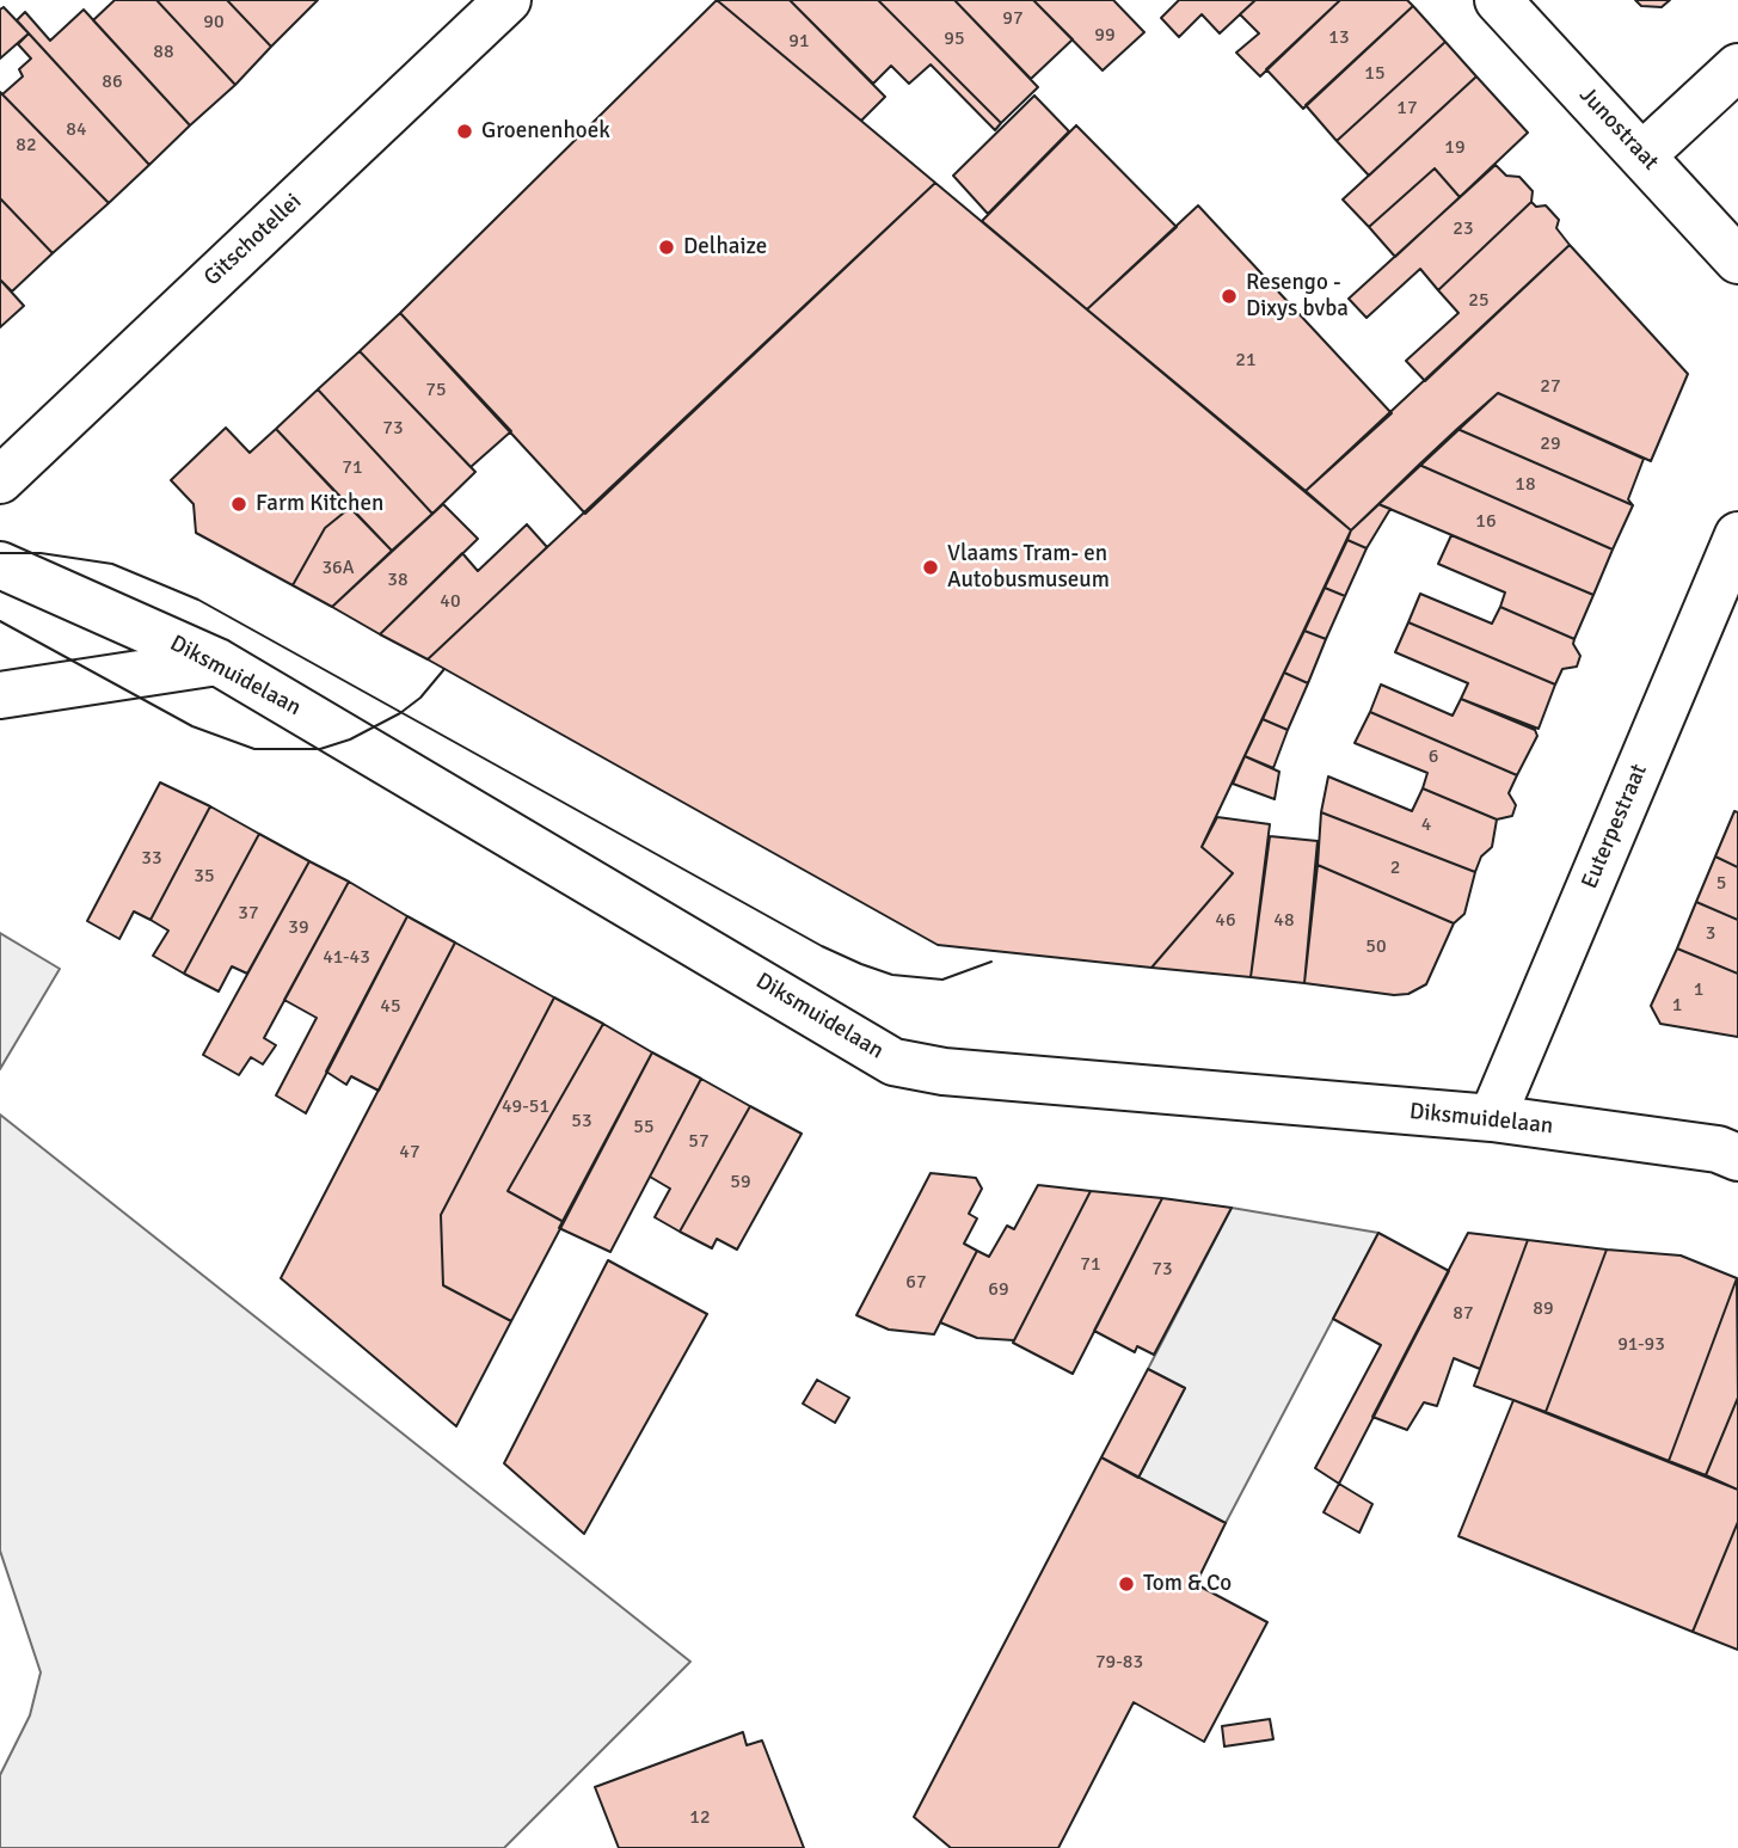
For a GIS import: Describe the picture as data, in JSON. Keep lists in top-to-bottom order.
{
  "streets": {
    "street": [
      "Junostraat",
      "Gitschotellei",
      "Diksmuidelaan",
      "Euterpestraat"
    ]
  },
  "crossings": [
    ["Diksmuidelaan", "Euterpestraat"]
  ],
  "places": [
    "Groenenhoek",
    "Delhaize",
    "Resengo - Dixys bvba",
    "Farm Kitchen",
    "Vlaams Tram- en Autobusmuseum",
    "Tom & Co"
  ],
  "house_numbers": [
    "97",
    "90",
    "99",
    "13",
    "95",
    "91",
    "88",
    "15",
    "86",
    "17",
    "84",
    "82",
    "19",
    "23",
    "25",
    "21",
    "27",
    "75",
    "73",
    "29",
    "71",
    "18",
    "16",
    "36A",
    "38",
    "40",
    "6",
    "4",
    "33",
    "2",
    "35",
    "5",
    "37",
    "46",
    "48",
    "39",
    "3",
    "50",
    "41-43",
    "1",
    "1",
    "45",
    "49-51",
    "53",
    "55",
    "57",
    "47",
    "59",
    "71",
    "73",
    "67",
    "69",
    "89",
    "87",
    "91-93",
    "79-83",
    "12"
  ]
}
